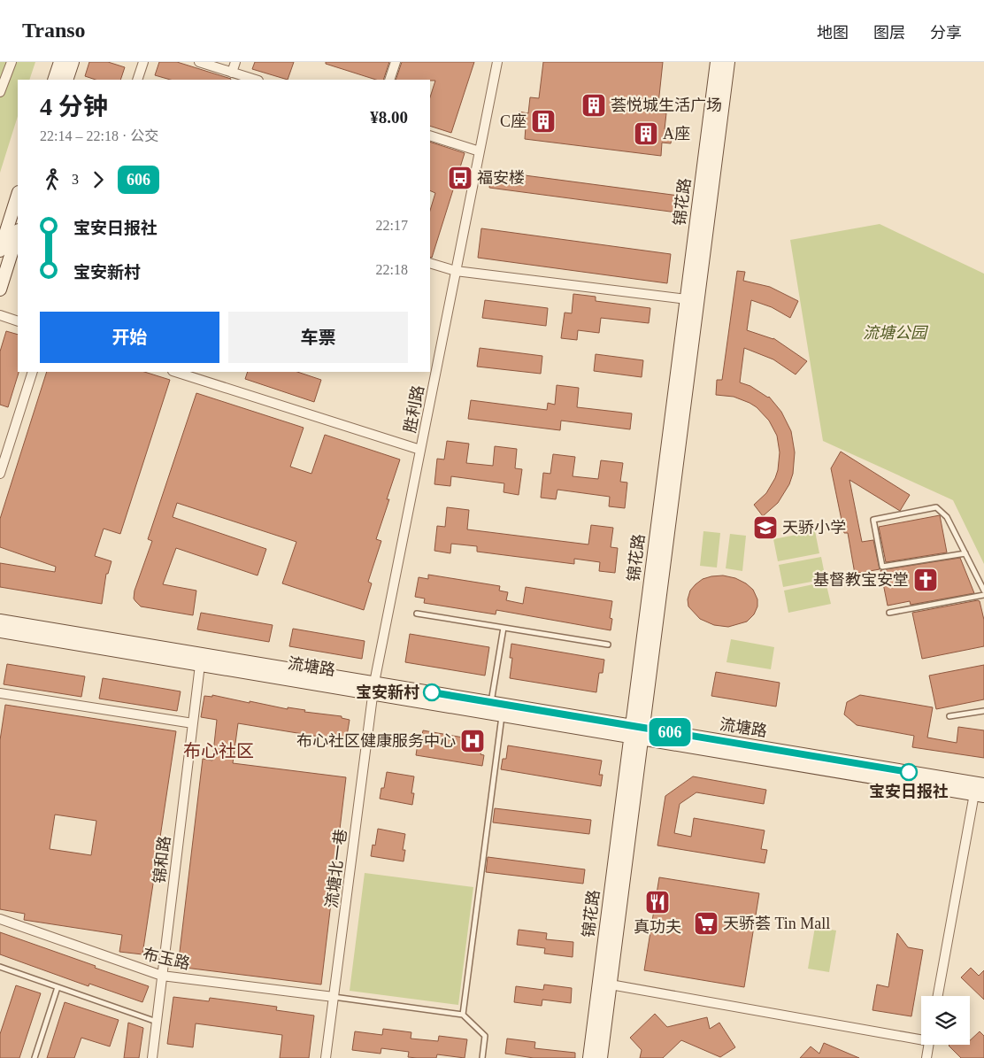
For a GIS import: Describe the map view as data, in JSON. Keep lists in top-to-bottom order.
{
  "streets": {
    "street": [
      "锦花路",
      "胜利路",
      "流塘路",
      "锦和路",
      "流塘北一巷",
      "布玉路"
    ]
  },
  "crossings": [
    ["锦花路", "流塘路"],
    ["胜利路", "流塘路"],
    ["胜利路", "流塘北一巷"],
    ["流塘路", "锦和路"],
    ["流塘路", "流塘北一巷"],
    ["锦和路", "布玉路"],
    ["流塘北一巷", "布玉路"]
  ],
  "districts": ["布心社区"],
  "parks": ["流塘公园"],
  "places": {
    "building": ["荟悦城生活广场", "C座", "A座"],
    "bus stop": ["福安楼"],
    "school or university": ["天骄小学"],
    "church": ["基督教宝安堂"],
    "other": ["宝安新村", "宝安日报社"],
    "hospital": ["布心社区健康服务中心"],
    "restaurant": ["真功夫"],
    "supermarket": ["天骄荟 Tin Mall"]
  },
  "lines": ["bus line 606"],
  "page": {
    "header": "Transo",
    "nav": ["地图", "图层", "分享"],
    "on_map": "606",
    "heading": ["4 分钟", "22:14 – 22:18 · 公交", "¥8.00"],
    "legs": ["3", "606"],
    "list": [
      {
        "name": "宝安日报社",
        "value": "22:17"
      },
      {
        "name": "宝安新村",
        "value": "22:18"
      }
    ],
    "buttons": ["开始", "车票"]
  }
}
